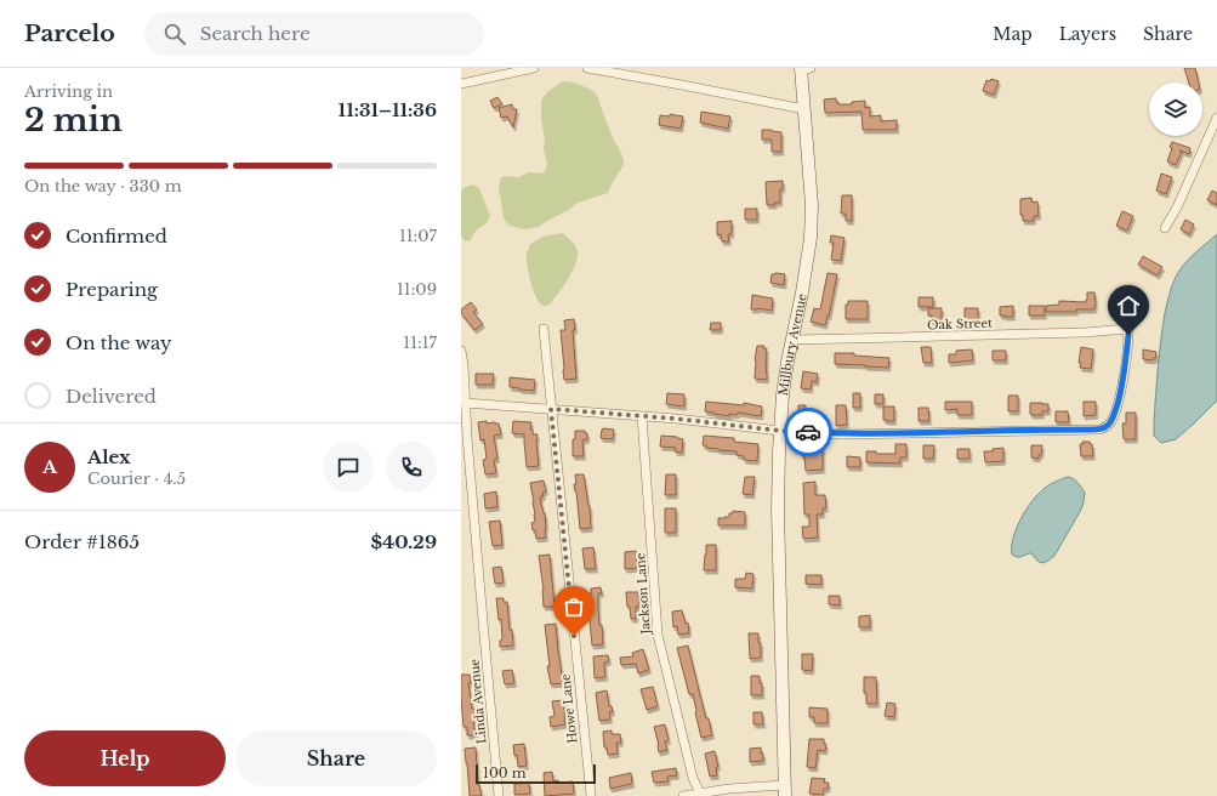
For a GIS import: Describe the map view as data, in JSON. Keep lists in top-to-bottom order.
{
  "streets": {
    "main road": ["Millbury Avenue"],
    "street": [
      "Oak Street",
      "Jackson Lane",
      "Linda Avenue",
      "Howe Lane"
    ]
  },
  "crossings": [
    ["Oak Street", "Millbury Avenue"]
  ],
  "scale_bar": "100 m",
  "page": {
    "header": "Parcelo",
    "search": "Search here",
    "nav": ["Map", "Layers", "Share"],
    "heading": ["2 min", "Arriving in", "11:31–11:36"],
    "panel": [
      "Alex",
      "Courier · 4.5",
      "Order #1865",
      "$40.29"
    ],
    "bar": "On the way · 330 m",
    "list": [
      ["Confirmed", "11:07"],
      ["Preparing", "11:09"],
      ["On the way", "11:17"],
      "Delivered"
    ],
    "round": "A",
    "buttons": ["Help", "Share"],
    "scale": "100 m"
  }
}
